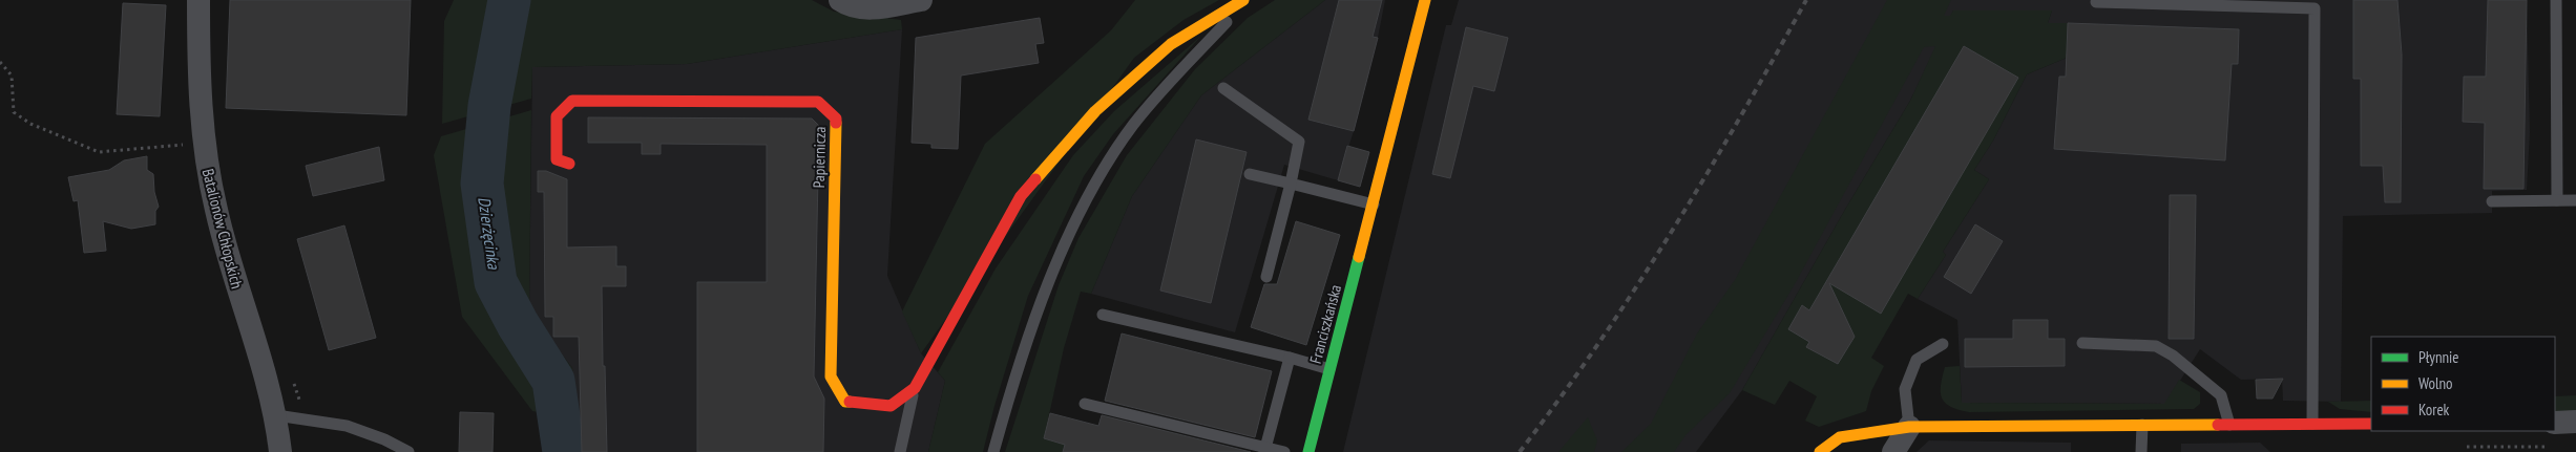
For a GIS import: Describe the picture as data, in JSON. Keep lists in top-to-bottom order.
{
  "streets": {
    "street": ["Papiernicza", "Batalionów Chłopskich", "Franciszkańska"]
  },
  "water": ["Dzierżęcinka"],
  "legend": ["Płynnie", "Wolno", "Korek"]
}
